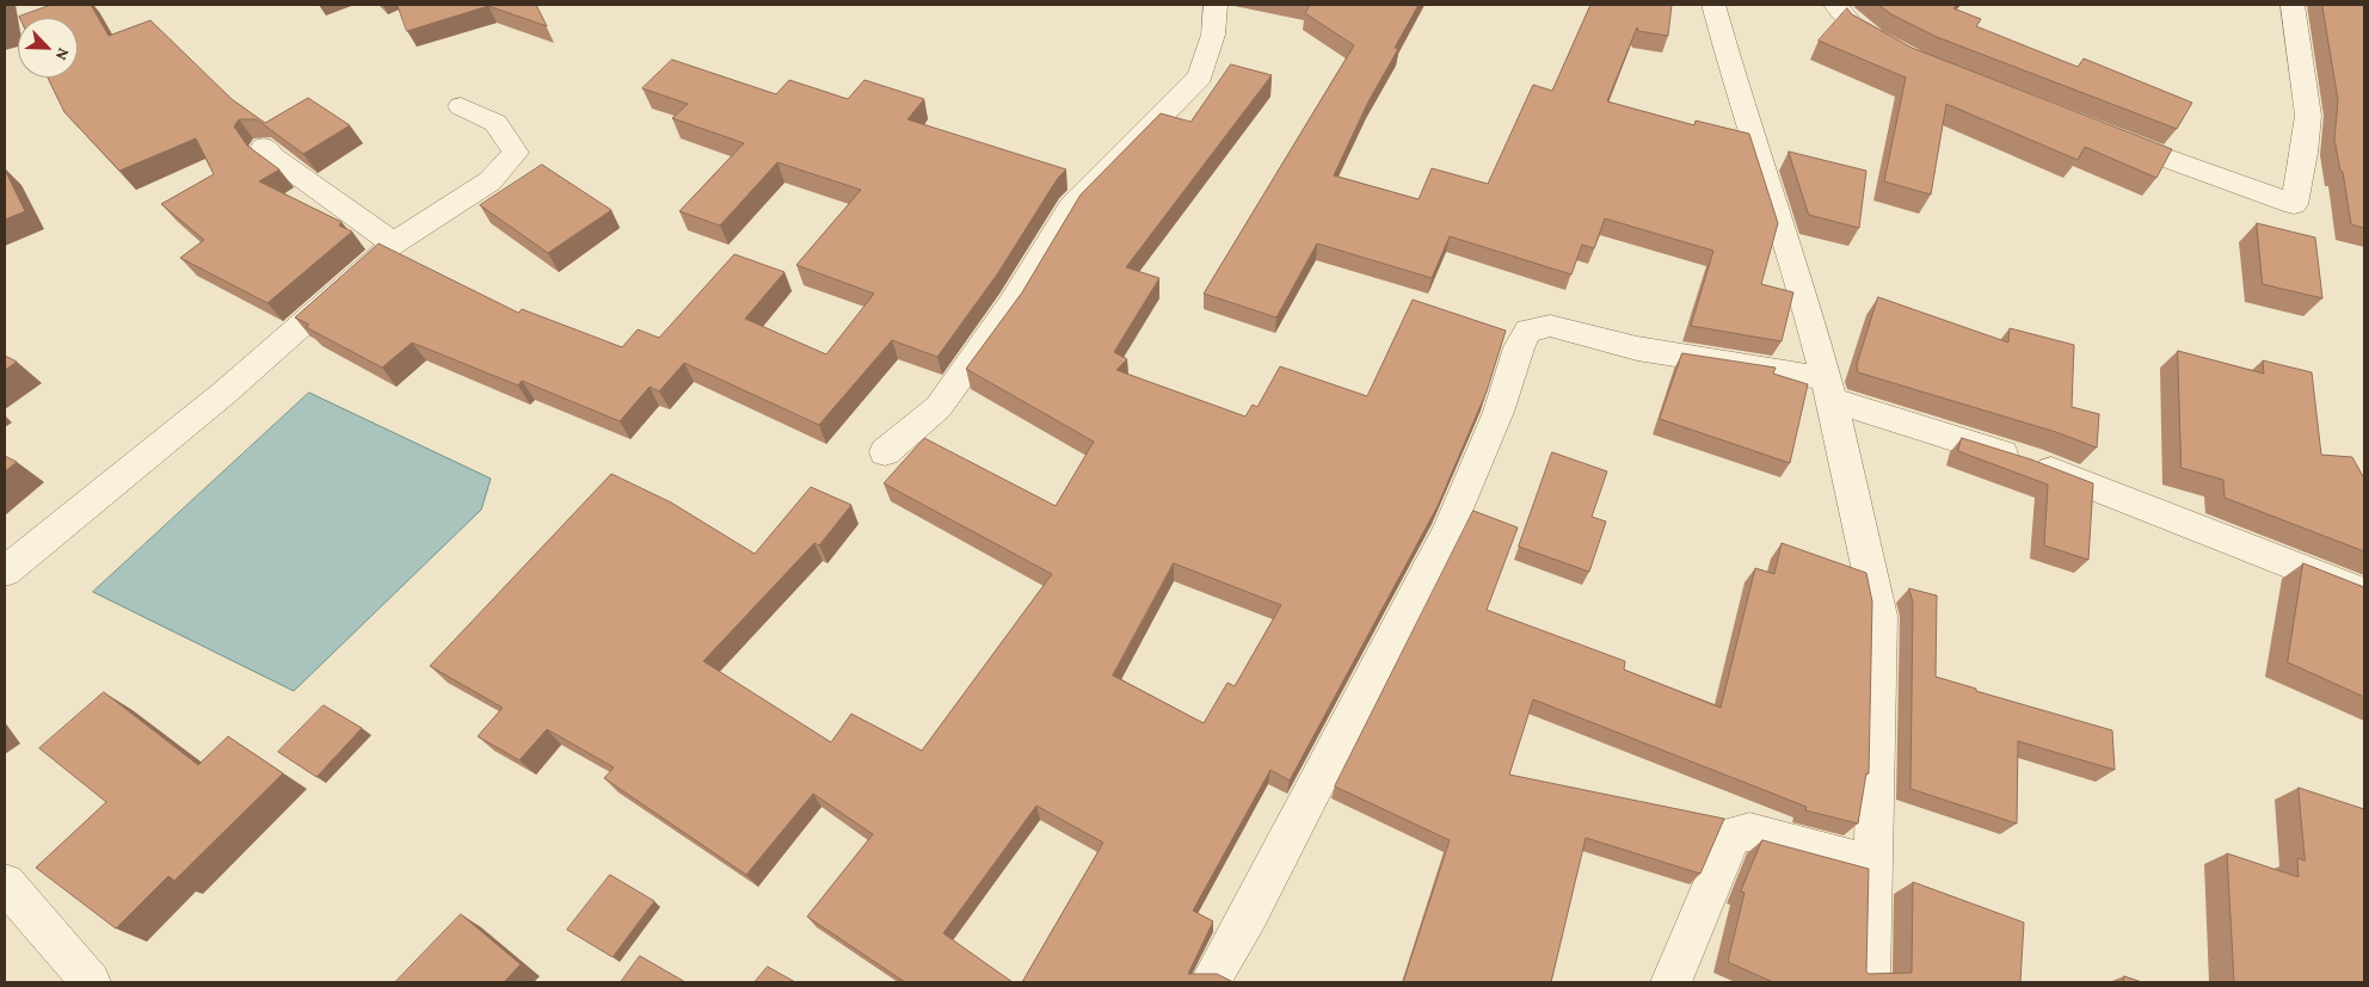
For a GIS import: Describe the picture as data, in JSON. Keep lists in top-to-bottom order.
{
  "north": "bottom right"
}
